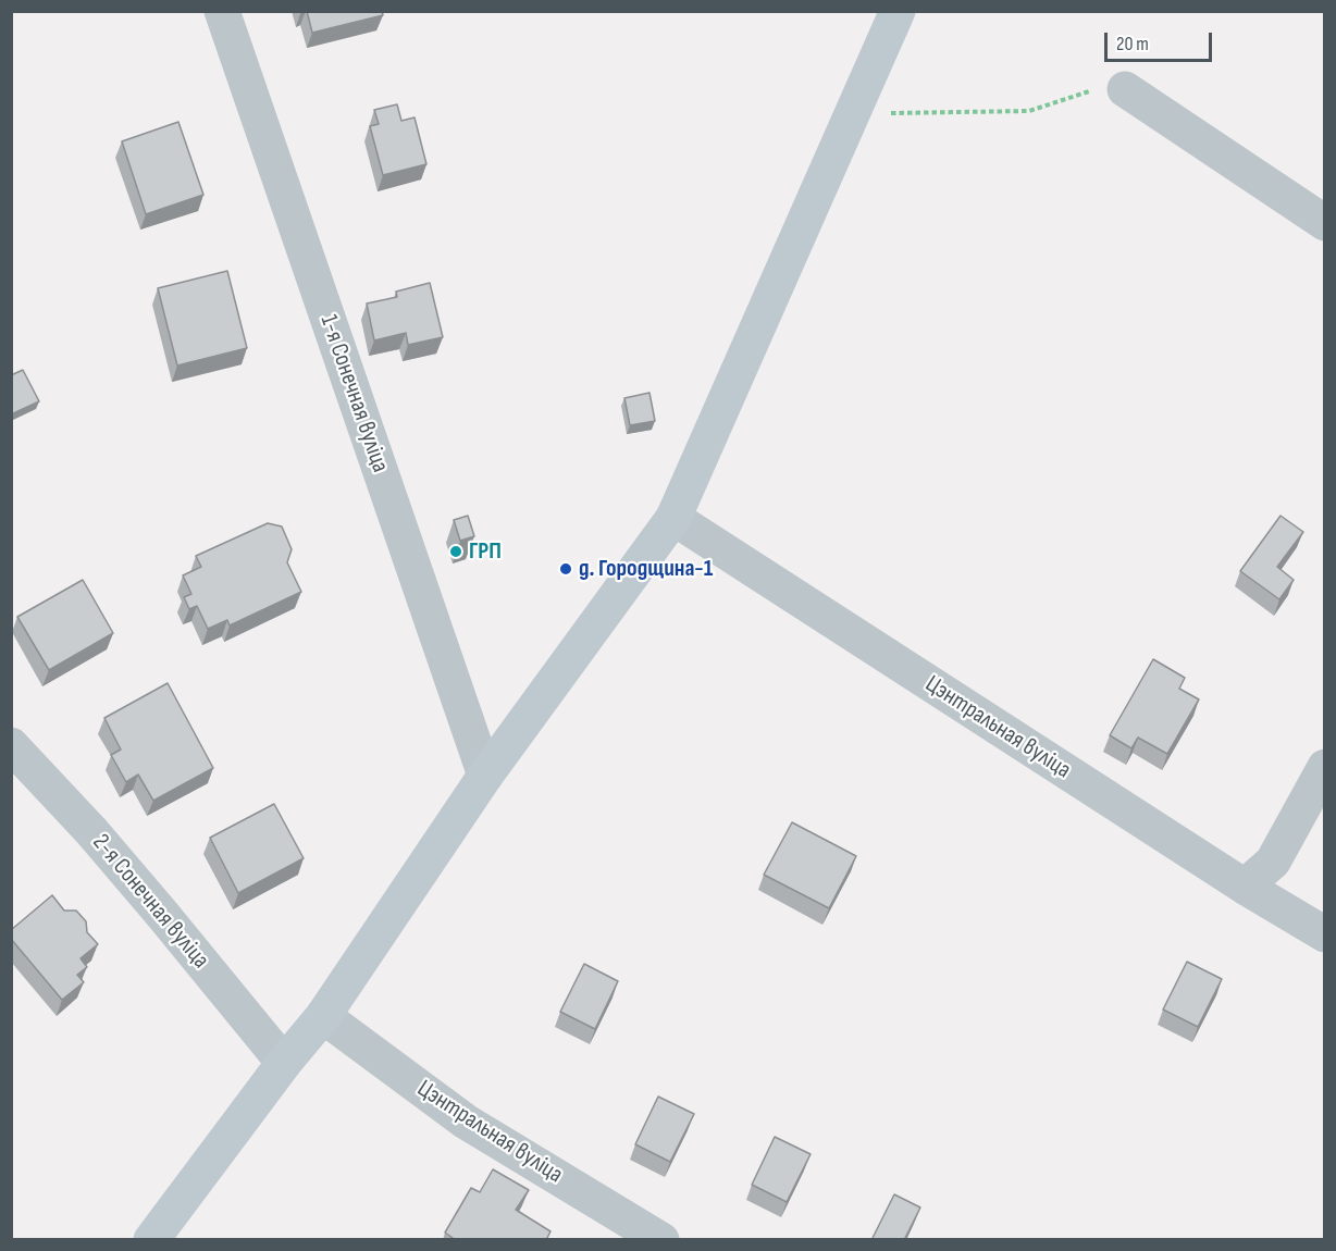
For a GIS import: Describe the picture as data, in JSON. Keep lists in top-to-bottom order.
{
  "streets": {
    "street": ["1-я Сонечная вуліца", "Цэнтральная вуліца", "2-я Сонечная вуліца"]
  },
  "places": ["ГРП", "д. Городщина-1"],
  "scale_bar": "20 m"
}
